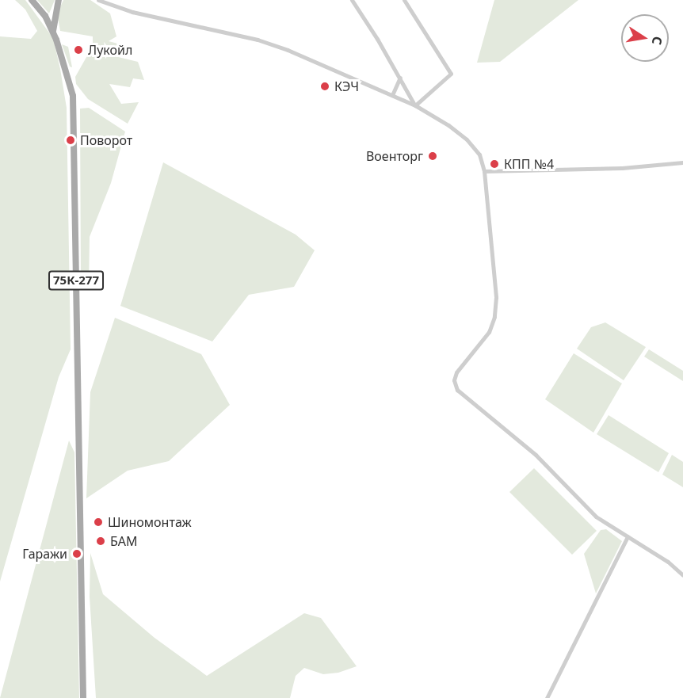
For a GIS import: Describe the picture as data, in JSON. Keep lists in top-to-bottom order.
{
  "streets": {
    "main road": ["75К-277"]
  },
  "places": [
    "Лукойл",
    "КЭЧ",
    "Поворот",
    "Военторг",
    "КПП №4",
    "Шиномонтаж",
    "БАМ",
    "Гаражи"
  ],
  "north": "right"
}
